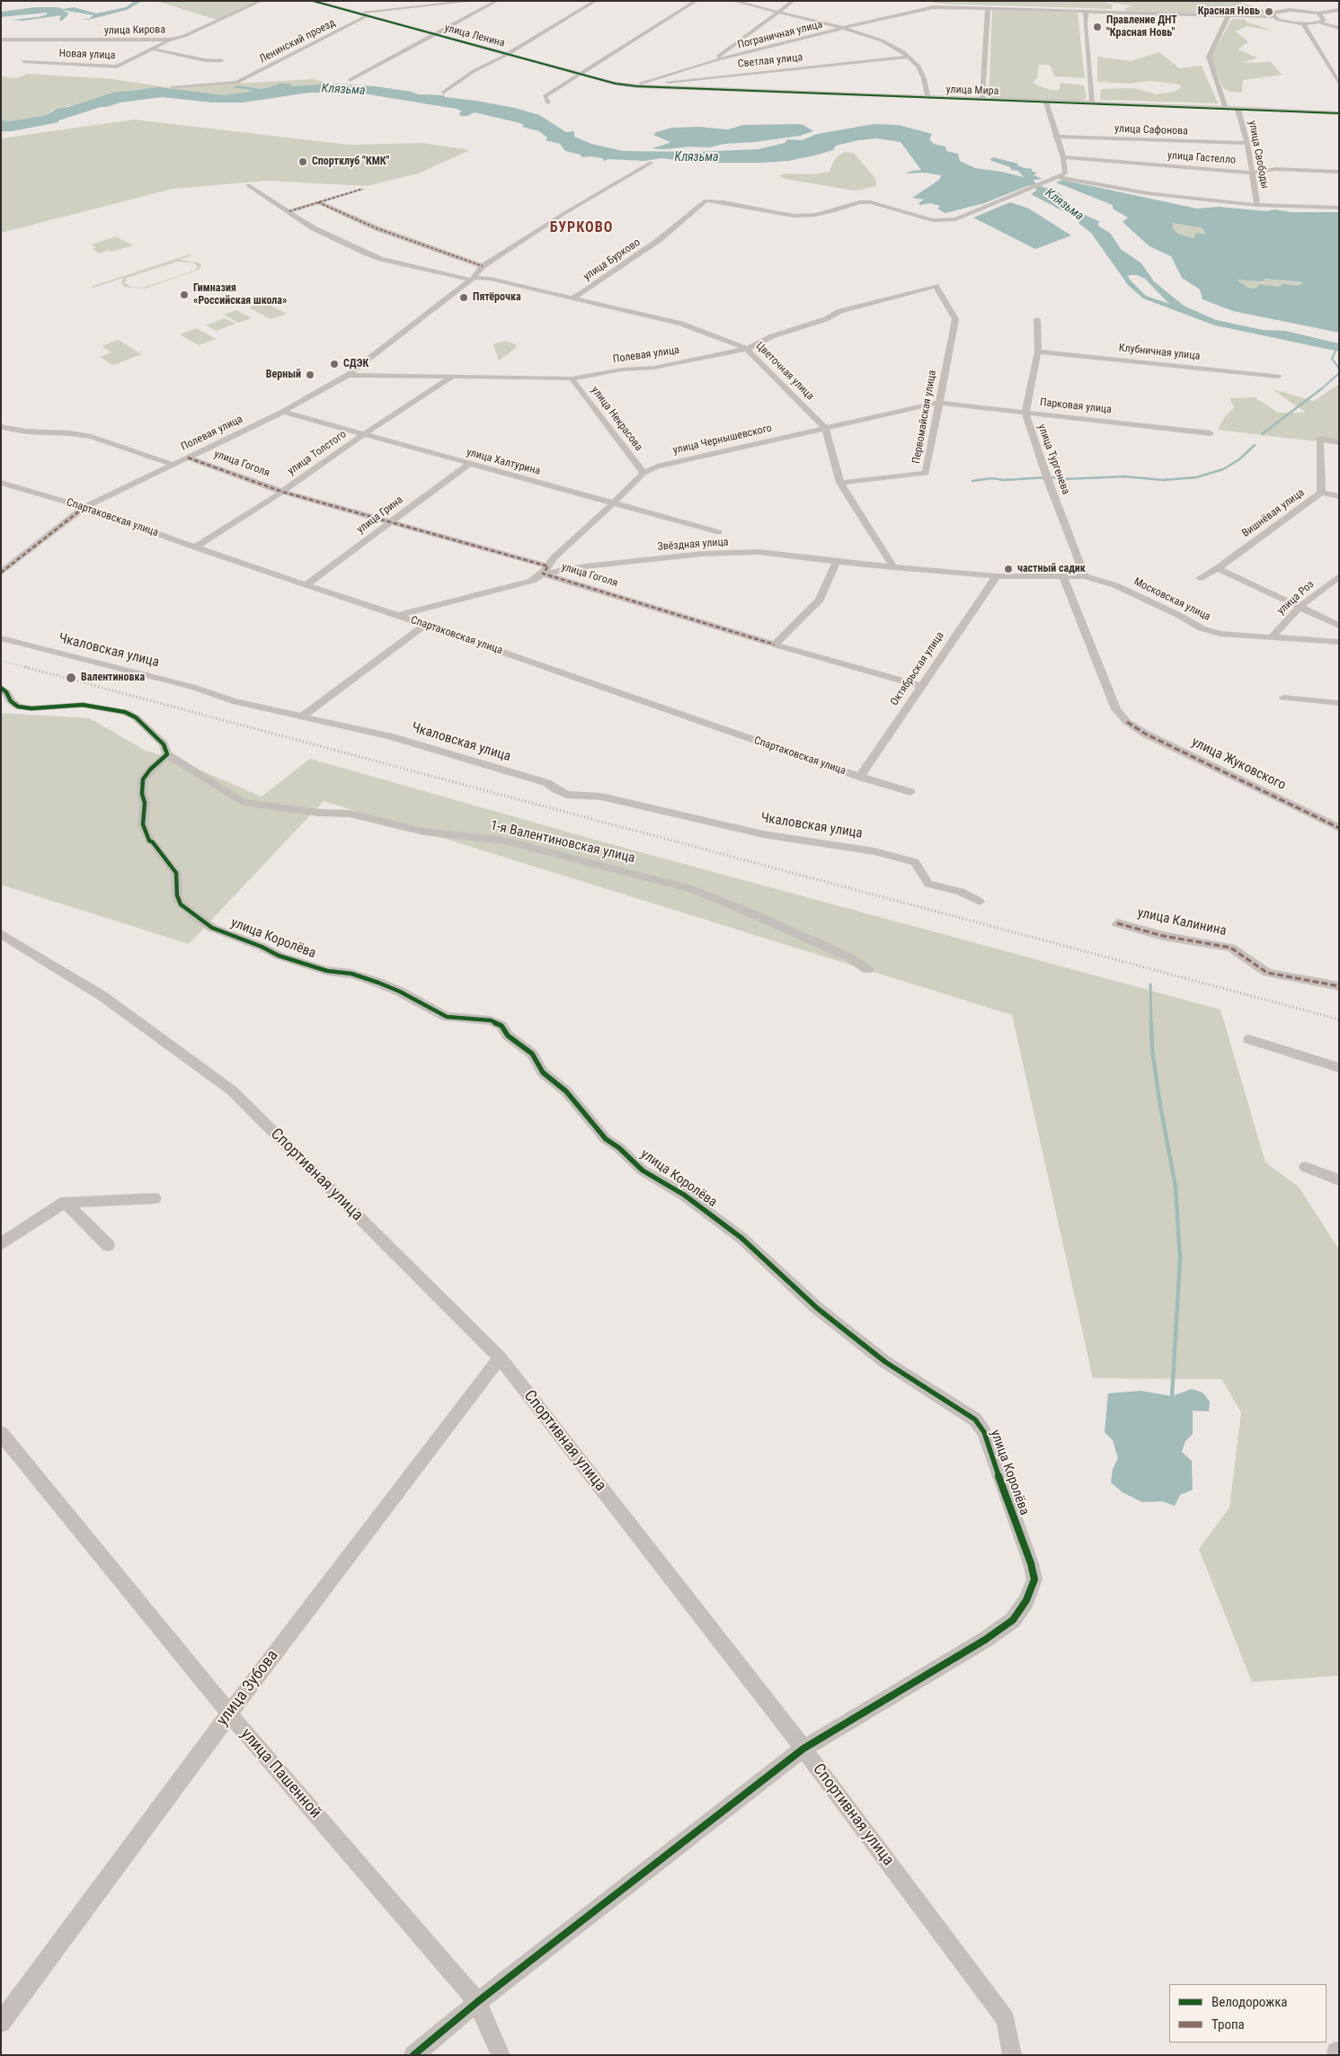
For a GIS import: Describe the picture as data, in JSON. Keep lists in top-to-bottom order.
{
  "streets": {
    "street": [
      "улица Кирова",
      "Пограничная улица",
      "улица Ленина",
      "Ленинский проезд",
      "Новая улица",
      "Светлая улица",
      "улица Мира",
      "улица Сафонова",
      "улица Свободы",
      "улица Гастелло",
      "улица Бурково",
      "Клубничная улица",
      "Полевая улица",
      "Цветочная улица",
      "Парковая улица",
      "Первомайская улица",
      "улица Некрасова",
      "улица Чернышевского",
      "улица Толстого",
      "улица Тургенева",
      "улица Халтурина",
      "улица Гоголя",
      "Вишнёвая улица",
      "улица Грина",
      "Спартаковская улица",
      "Звёздная улица",
      "улица Роз",
      "Московская улица",
      "Чкаловская улица",
      "Октябрьская улица",
      "улица Жуковского",
      "1-я Валентиновская улица",
      "улица Калинина",
      "улица Королёва",
      "Спортивная улица",
      "улица Зубова",
      "улица Пашенной"
    ]
  },
  "crossings": [
    ["улица Кирова", "Новая улица"],
    ["Пограничная улица", "улица Ленина"],
    ["Пограничная улица", "Светлая улица"],
    ["Пограничная улица", "улица Мира"],
    ["улица Ленина", "Ленинский проезд"],
    ["улица Ленина", "Светлая улица"],
    ["улица Ленина", "улица Мира"],
    ["Светлая улица", "улица Мира"],
    ["улица Мира", "улица Свободы"],
    ["улица Сафонова", "улица Свободы"],
    ["улица Свободы", "улица Гастелло"],
    ["улица Бурково", "Цветочная улица"],
    ["Клубничная улица", "улица Тургенева"],
    ["Полевая улица", "Цветочная улица"],
    ["Полевая улица", "Первомайская улица"],
    ["Полевая улица", "улица Некрасова"],
    ["Полевая улица", "улица Толстого"],
    ["Полевая улица", "улица Халтурина"],
    ["Полевая улица", "улица Гоголя"],
    ["Полевая улица", "Спартаковская улица"],
    ["Цветочная улица", "Первомайская улица"],
    ["Цветочная улица", "улица Чернышевского"],
    ["Цветочная улица", "Звёздная улица"],
    ["Парковая улица", "Первомайская улица"],
    ["Парковая улица", "улица Чернышевского"],
    ["Парковая улица", "улица Тургенева"],
    ["Первомайская улица", "улица Чернышевского"],
    ["улица Некрасова", "улица Чернышевского"],
    ["улица Чернышевского", "улица Халтурина"],
    ["улица Чернышевского", "улица Гоголя"],
    ["улица Чернышевского", "Звёздная улица"],
    ["улица Толстого", "улица Халтурина"],
    ["улица Толстого", "улица Гоголя"],
    ["улица Толстого", "Спартаковская улица"],
    ["улица Тургенева", "Московская улица"],
    ["улица Халтурина", "улица Грина"],
    ["улица Гоголя", "улица Грина"],
    ["улица Гоголя", "Звёздная улица"],
    ["улица Гоголя", "Октябрьская улица"],
    ["улица Грина", "Спартаковская улица"],
    ["Спартаковская улица", "Звёздная улица"],
    ["Спартаковская улица", "Октябрьская улица"],
    ["Звёздная улица", "Московская улица"],
    ["Звёздная улица", "Октябрьская улица"],
    ["улица Роз", "Московская улица"],
    ["Московская улица", "Октябрьская улица"],
    ["Московская улица", "улица Жуковского"],
    ["1-я Валентиновская улица", "улица Королёва"],
    ["улица Королёва", "Спортивная улица"],
    ["улица Королёва", "улица Пашенной"],
    ["Спортивная улица", "улица Зубова"],
    ["улица Зубова", "улица Пашенной"]
  ],
  "districts": ["БУРКОВО"],
  "water": ["Клязьма"],
  "places": [
    "Красная Новь",
    "Правление ДНТ \"Красная Новь\"",
    "Спортклуб \"КМК\"",
    "Гимназия «Российская школа»",
    "Пятёрочка",
    "СДЭК",
    "Верный",
    "частный садик",
    "Валентиновка"
  ],
  "legend": ["Велодорожка", "Тропа"]
}
